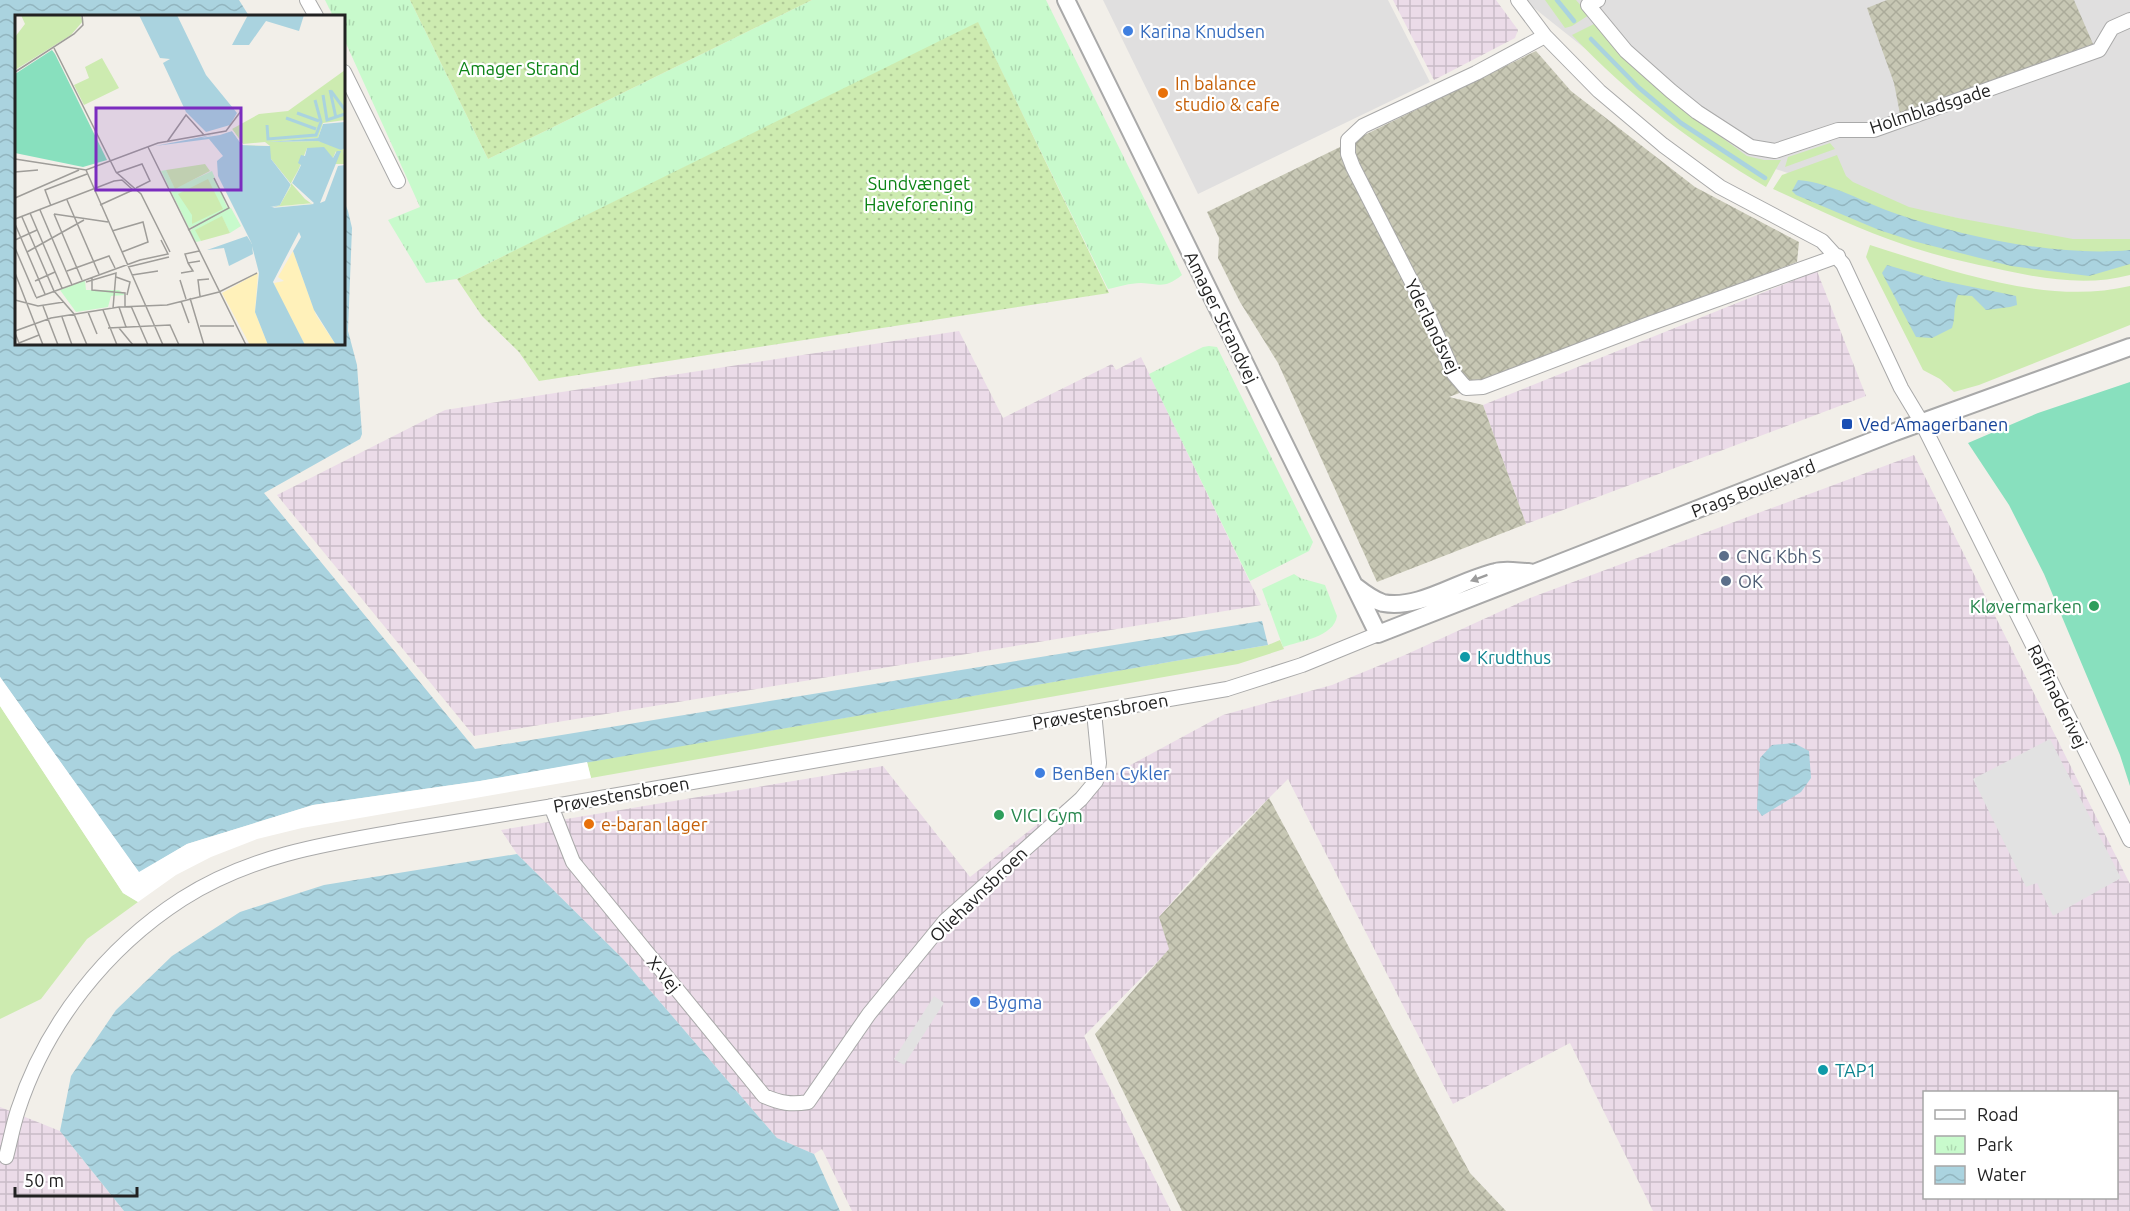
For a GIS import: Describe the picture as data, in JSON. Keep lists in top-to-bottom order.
{
  "streets": {
    "street": [
      "Holmbladsgade",
      "Amager Strandvej",
      "Yderlandsvej",
      "Prags Boulevard",
      "Raffinaderivej",
      "Prøvestensbroen",
      "Oliehavnsbroen",
      "X-Vej"
    ]
  },
  "crossings": [
    ["Amager Strandvej", "Prags Boulevard"],
    ["Amager Strandvej", "Prøvestensbroen"],
    ["Prags Boulevard", "Raffinaderivej"],
    ["Prags Boulevard", "Prøvestensbroen"],
    ["Prøvestensbroen", "Oliehavnsbroen"],
    ["Prøvestensbroen", "X-Vej"],
    ["Oliehavnsbroen", "X-Vej"]
  ],
  "parks": ["Amager Strand", "Sundvænget Haveforening"],
  "places": {
    "other": [
      "Karina Knudsen",
      "In balance studio & cafe",
      "CNG Kbh S",
      "OK",
      "Kløvermarken",
      "Krudthus",
      "BenBen Cykler",
      "VICI Gym",
      "e-baran lager",
      "Bygma",
      "TAP1"
    ],
    "transit": ["Ved Amagerbanen"]
  },
  "legend": ["Road", "Park", "Water"],
  "scale_bar": "50 m"
}
